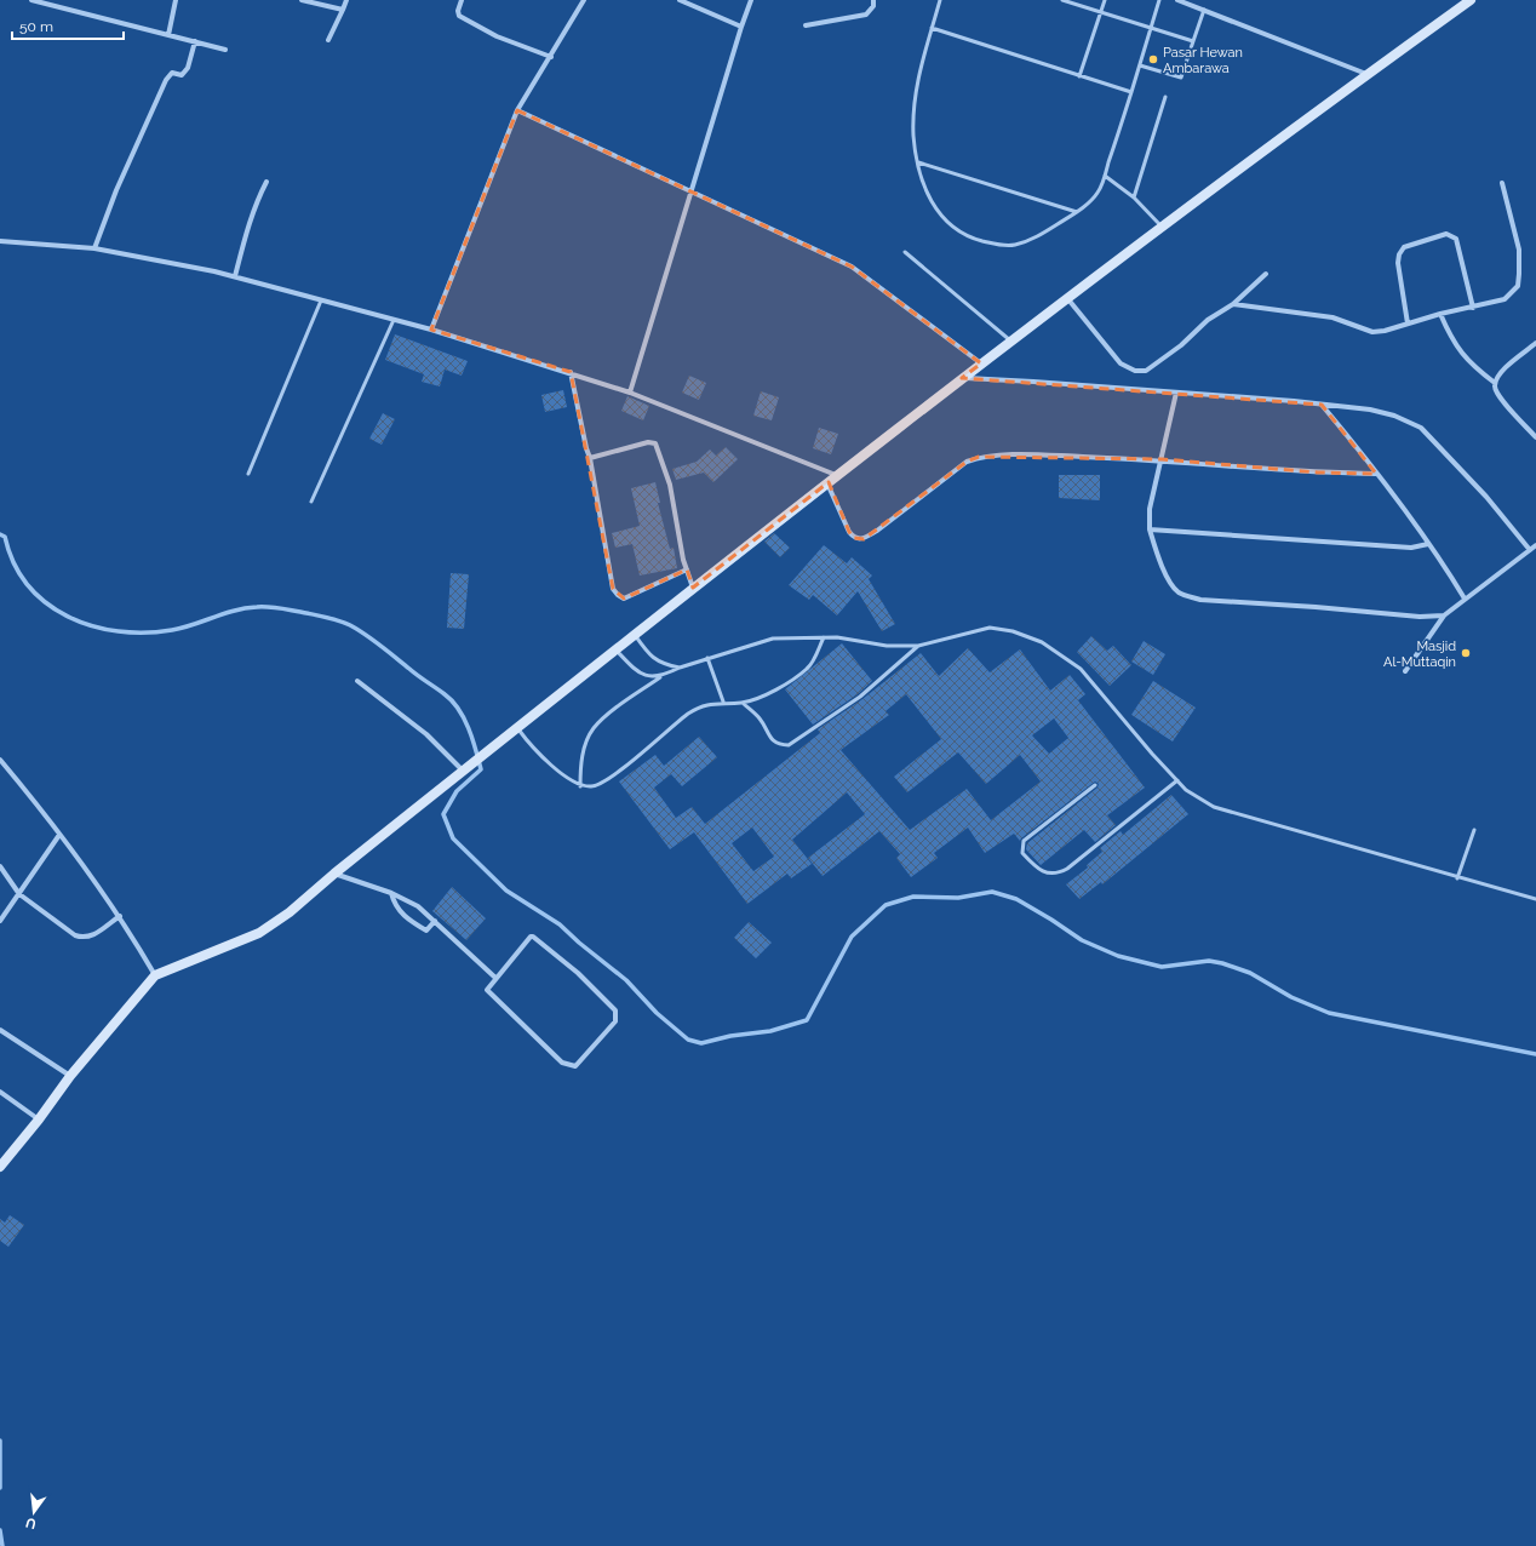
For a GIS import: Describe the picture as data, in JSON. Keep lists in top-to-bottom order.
{
  "places": ["Pasar Hewan Ambarawa", "Masjid Al-Muttaqin"],
  "scale_bar": "50 m",
  "north": "bottom"
}
